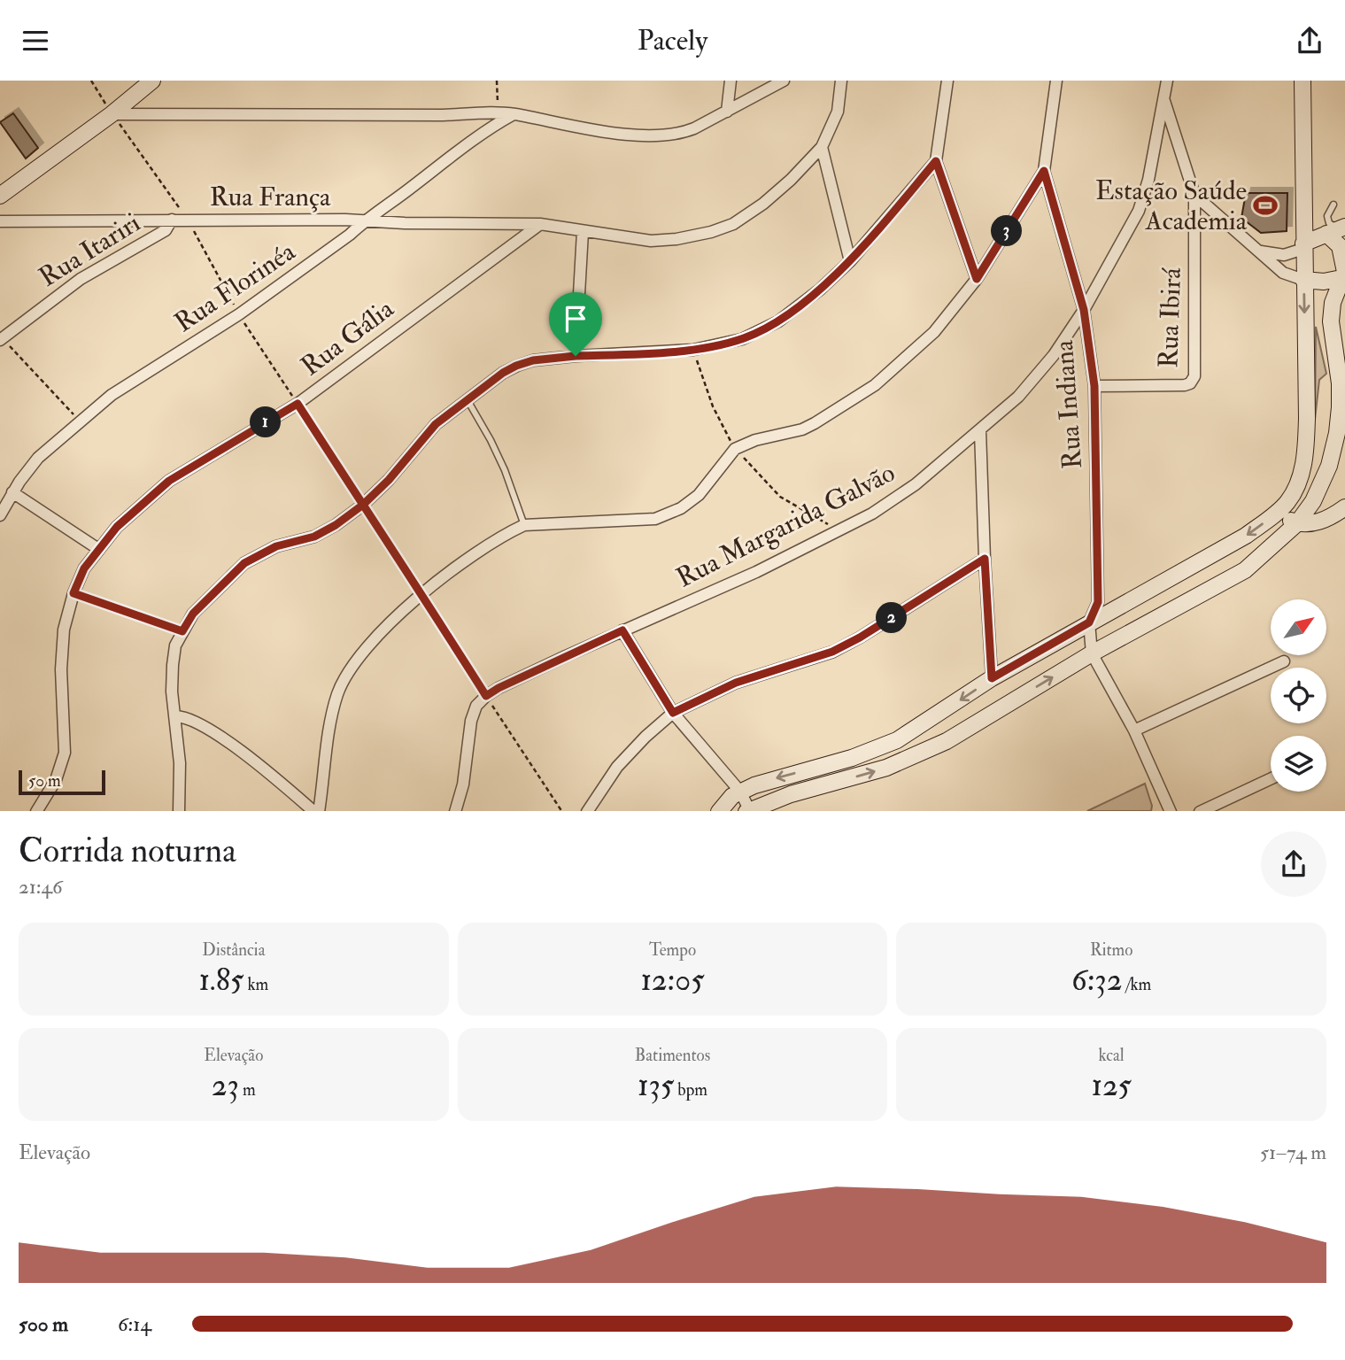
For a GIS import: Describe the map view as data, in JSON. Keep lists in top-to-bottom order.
{
  "streets": {
    "street": [
      "Rua França",
      "Rua Itariri",
      "Rua Florinéa",
      "Rua Ibirá",
      "Rua Gália",
      "Rua Indiana",
      "Rua Margarida Galvão"
    ]
  },
  "crossings": [
    ["Rua França", "Rua Itariri"],
    ["Rua França", "Rua Florinéa"],
    ["Rua França", "Rua Gália"],
    ["Rua Ibirá", "Rua Indiana"],
    ["Rua Indiana", "Rua Margarida Galvão"]
  ],
  "places": {
    "sports": ["Estação Saúde Academia"]
  },
  "scale_bar": "50 m",
  "north": "top right",
  "page": {
    "header": "Pacely",
    "pins": ["3", "1", "2"],
    "scale": "50 m",
    "heading": ["Corrida noturna", "21:46"],
    "stats": [
      ["Distância", "1.85 km"],
      ["Tempo", "12:05"],
      ["Ritmo", "6:32 /km"],
      ["Elevação", "23 m"],
      ["Batimentos", "135 bpm"],
      ["kcal", "125"]
    ],
    "chart": ["Elevação", "51–74 m"],
    "list": [
      {
        "name": "500 m",
        "note": "6:14"
      }
    ]
  }
}
